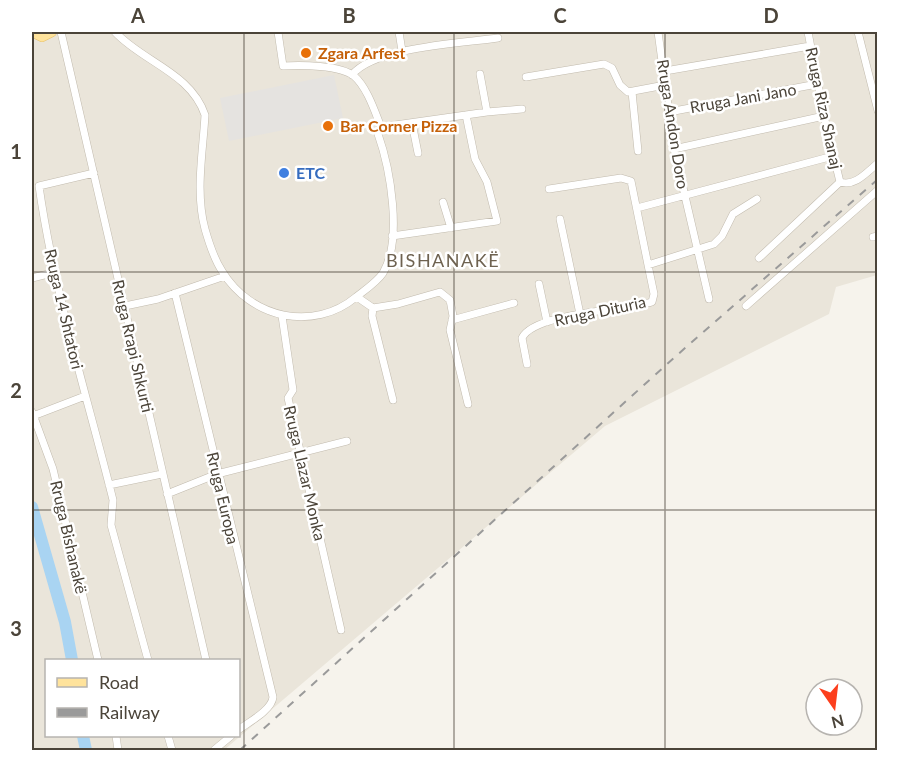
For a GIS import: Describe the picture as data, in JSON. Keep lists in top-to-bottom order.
{
  "streets": {
    "street": [
      "Rruga Jani Jano",
      "Rruga Riza Shanaj",
      "Rruga Andon Doro",
      "Rruga 14 Shtatori",
      "Rruga Dituria",
      "Rruga Rrapi Shkurti",
      "Rruga Llazar Monka",
      "Rruga Europa",
      "Rruga Bishanakë"
    ]
  },
  "crossings": [
    ["Rruga Jani Jano", "Rruga Riza Shanaj"],
    ["Rruga Jani Jano", "Rruga Andon Doro"],
    ["Rruga 14 Shtatori", "Rruga Rrapi Shkurti"],
    ["Rruga 14 Shtatori", "Rruga Bishanakë"]
  ],
  "districts": ["BISHANAKË"],
  "places": ["Zgara Arfest", "Bar Corner Pizza", "ETC"],
  "legend": ["Road", "Railway"],
  "north": "bottom",
  "grid": {
    "columns": [
      "A",
      "B",
      "C",
      "D"
    ],
    "rows": ["1", "2", "3"]
  }
}
